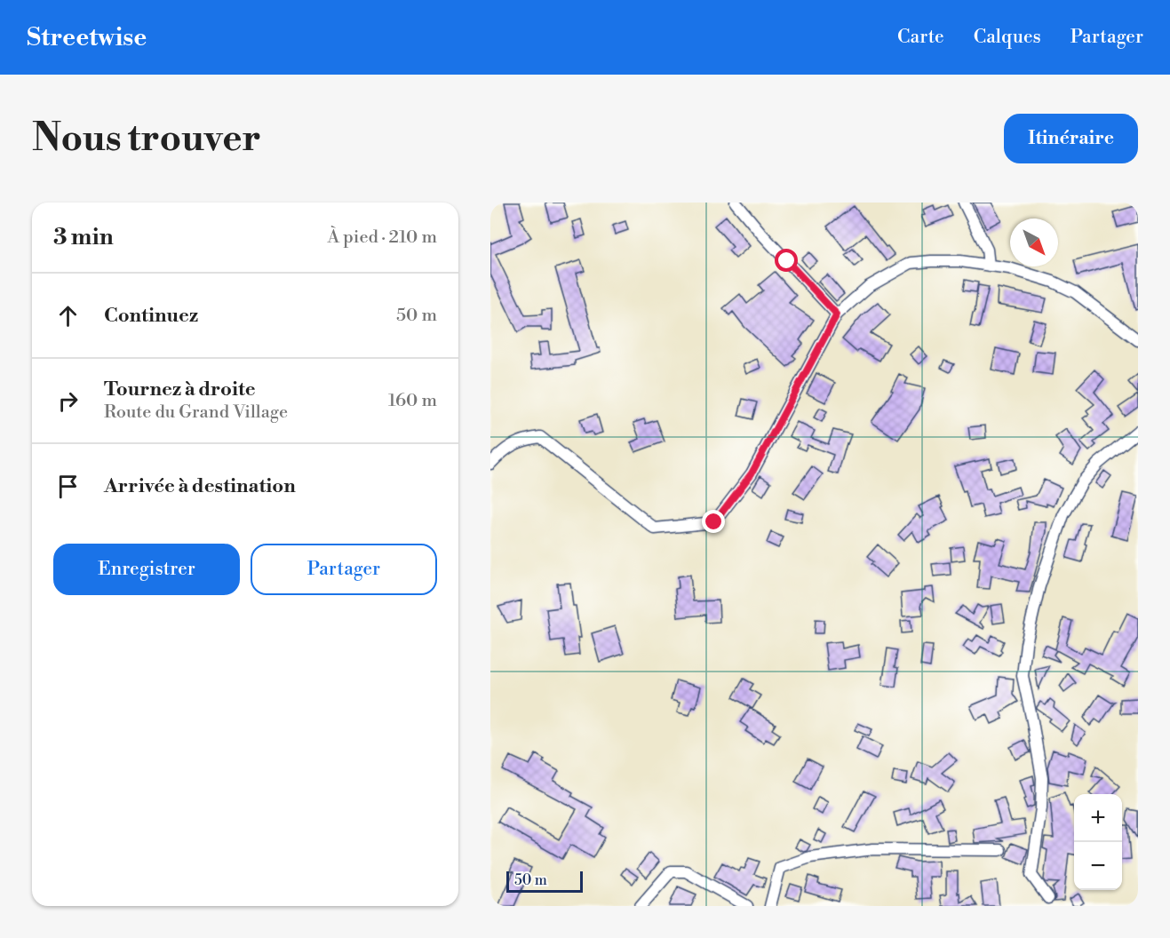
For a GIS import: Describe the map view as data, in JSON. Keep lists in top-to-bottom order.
{
  "scale_bar": "50 m",
  "north": "bottom right",
  "page": {
    "header": "Streetwise",
    "nav": ["Carte", "Calques", "Partager"],
    "buttons": [
      "Itinéraire",
      ["Enregistrer", "Partager"]
    ],
    "title": "Nous trouver",
    "heading": ["3 min", "À pied · 210 m"],
    "list": [
      ["Continuez", "50 m"],
      ["Tournez à droite", "Route du Grand Village", "160 m"],
      "Arrivée à destination"
    ],
    "map_buttons": ["+", "−"],
    "scale": "50 m"
  }
}
